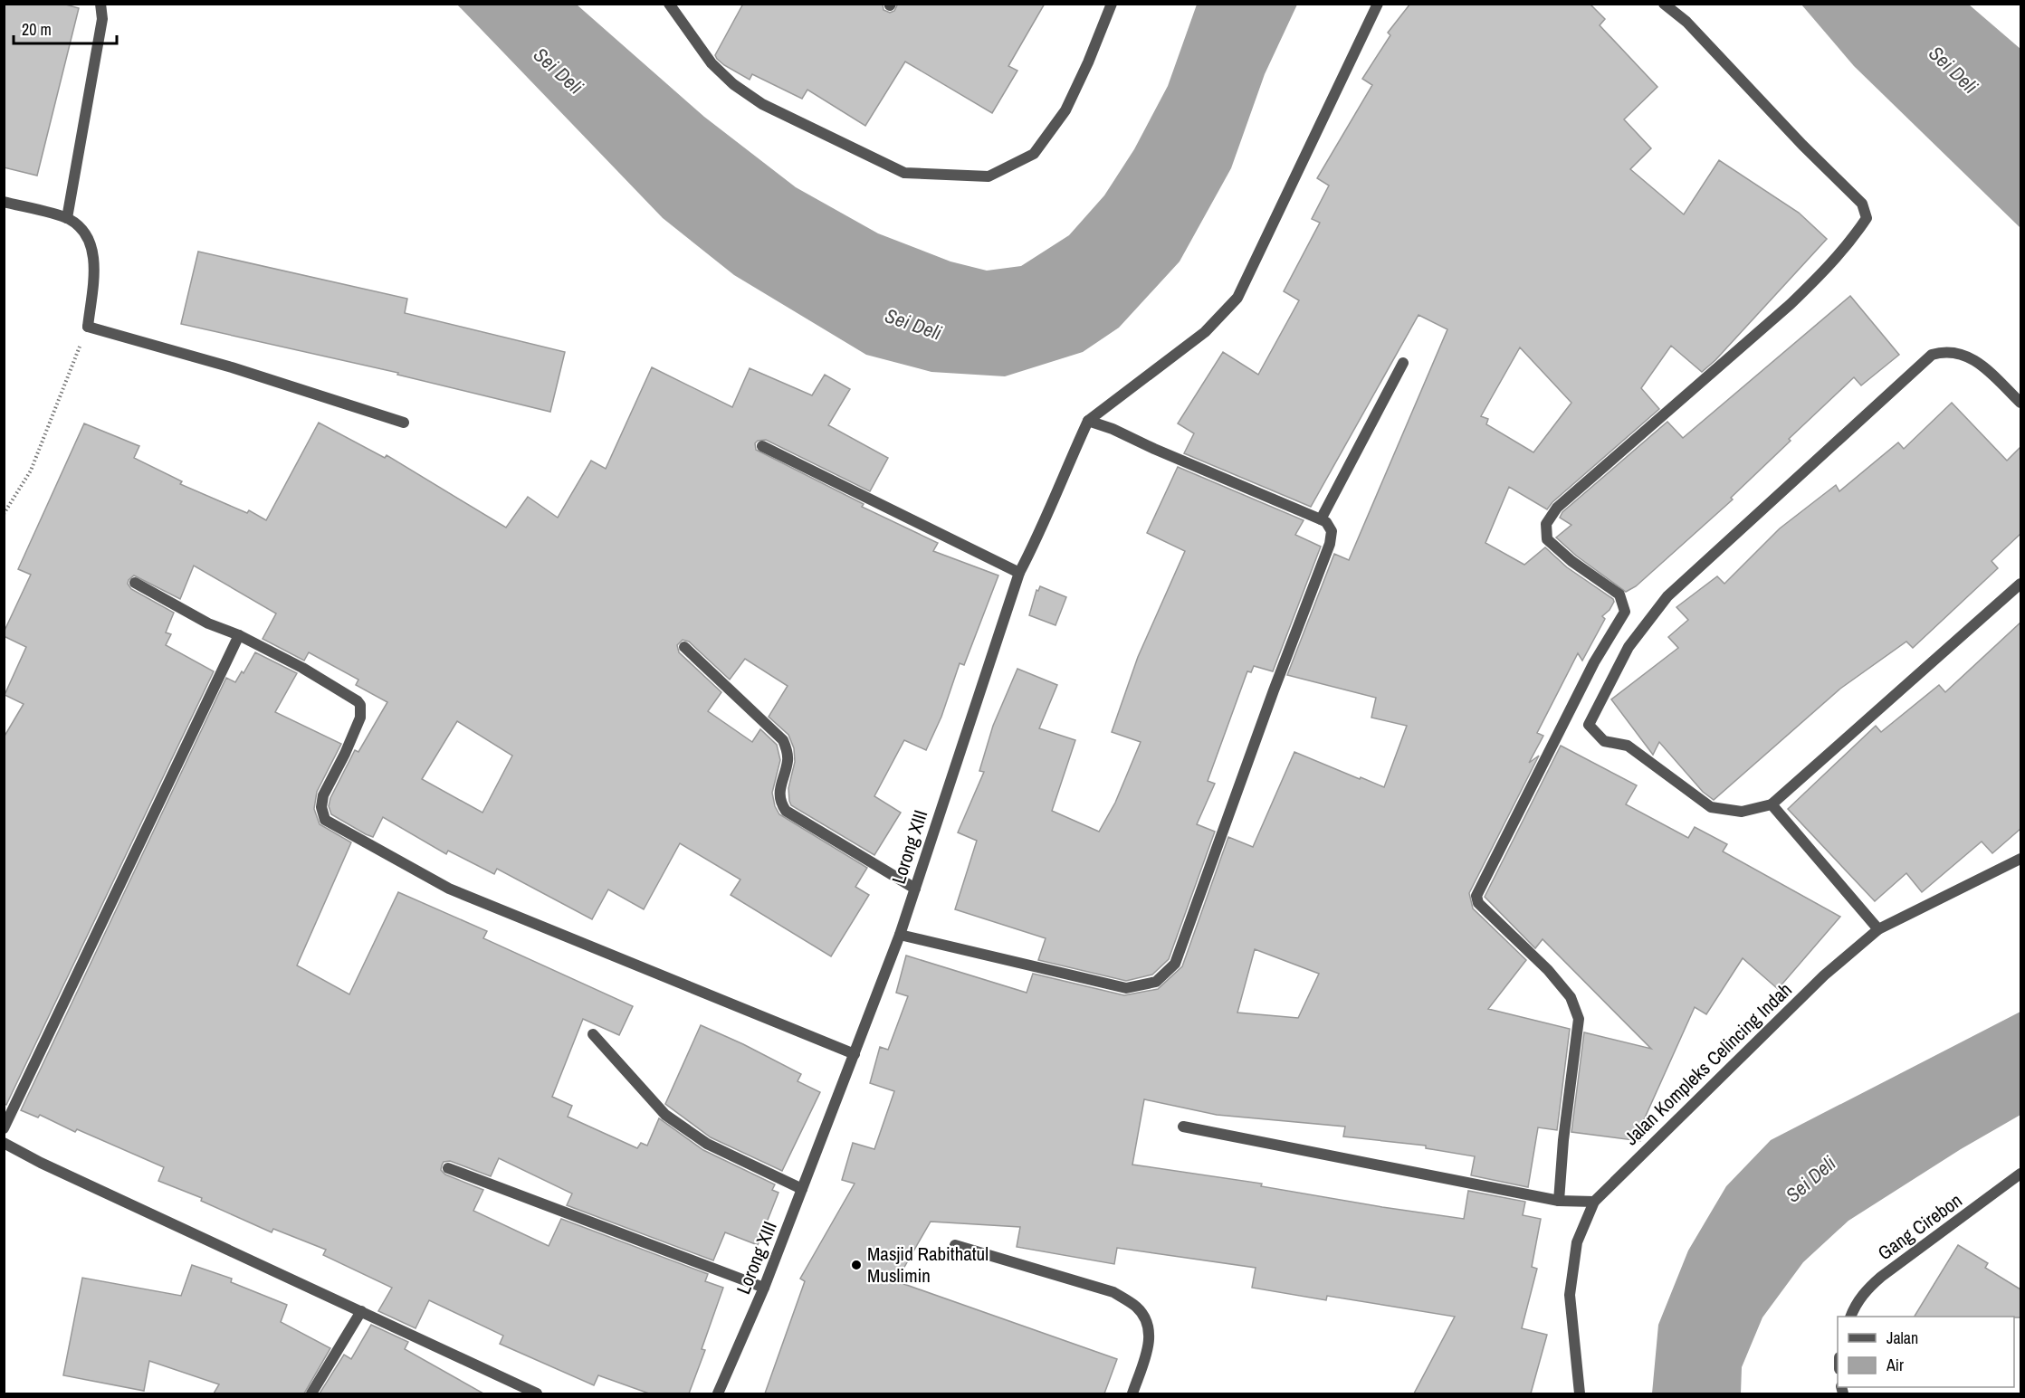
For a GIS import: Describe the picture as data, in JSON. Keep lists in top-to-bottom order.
{
  "streets": {
    "street": ["Lorong XIII", "Jalan Kompleks Celincing Indah", "Gang Cirebon"]
  },
  "water": ["Sei Deli"],
  "places": ["Masjid Rabithatul Muslimin"],
  "legend": ["Jalan", "Air"],
  "scale_bar": "20 m"
}
